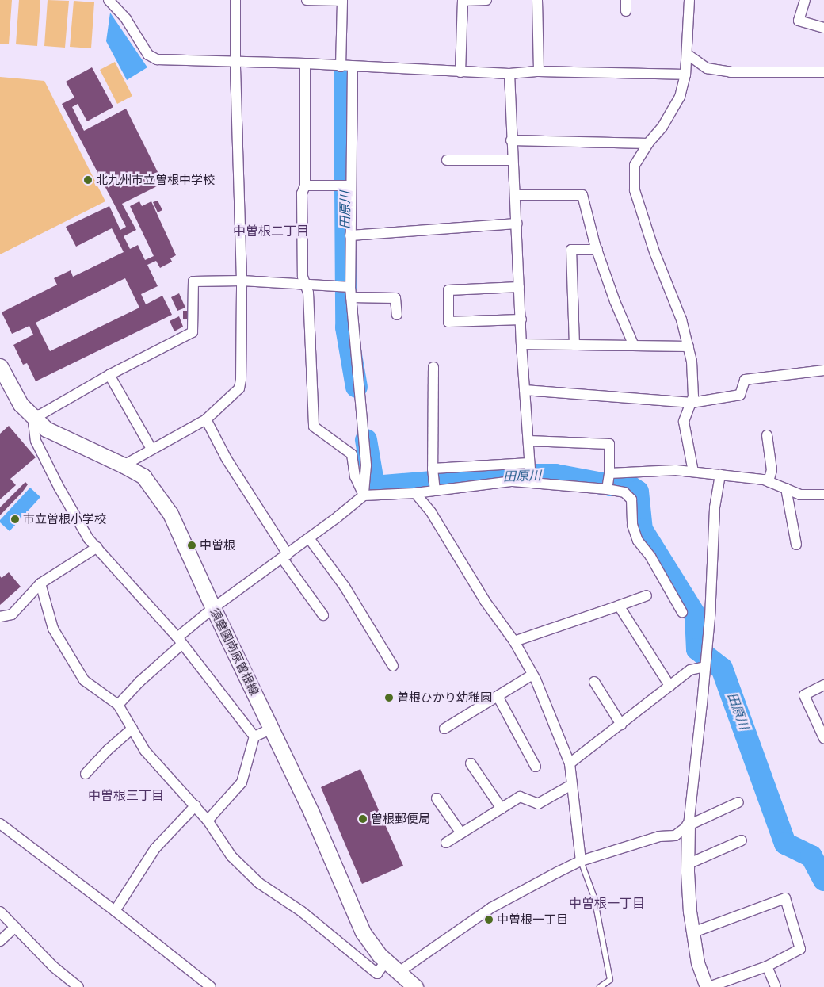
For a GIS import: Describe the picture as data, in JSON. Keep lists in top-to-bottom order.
{
  "streets": {
    "main road": ["須磨園南原曽根線"]
  },
  "districts": ["中曽根二丁目", "中曽根三丁目", "中曽根一丁目"],
  "water": ["田原川"],
  "places": [
    "北九州市立曽根中学校",
    "市立曽根小学校",
    "中曽根",
    "曽根ひかり幼稚園",
    "曽根郵便局",
    "中曽根一丁目"
  ]
}
